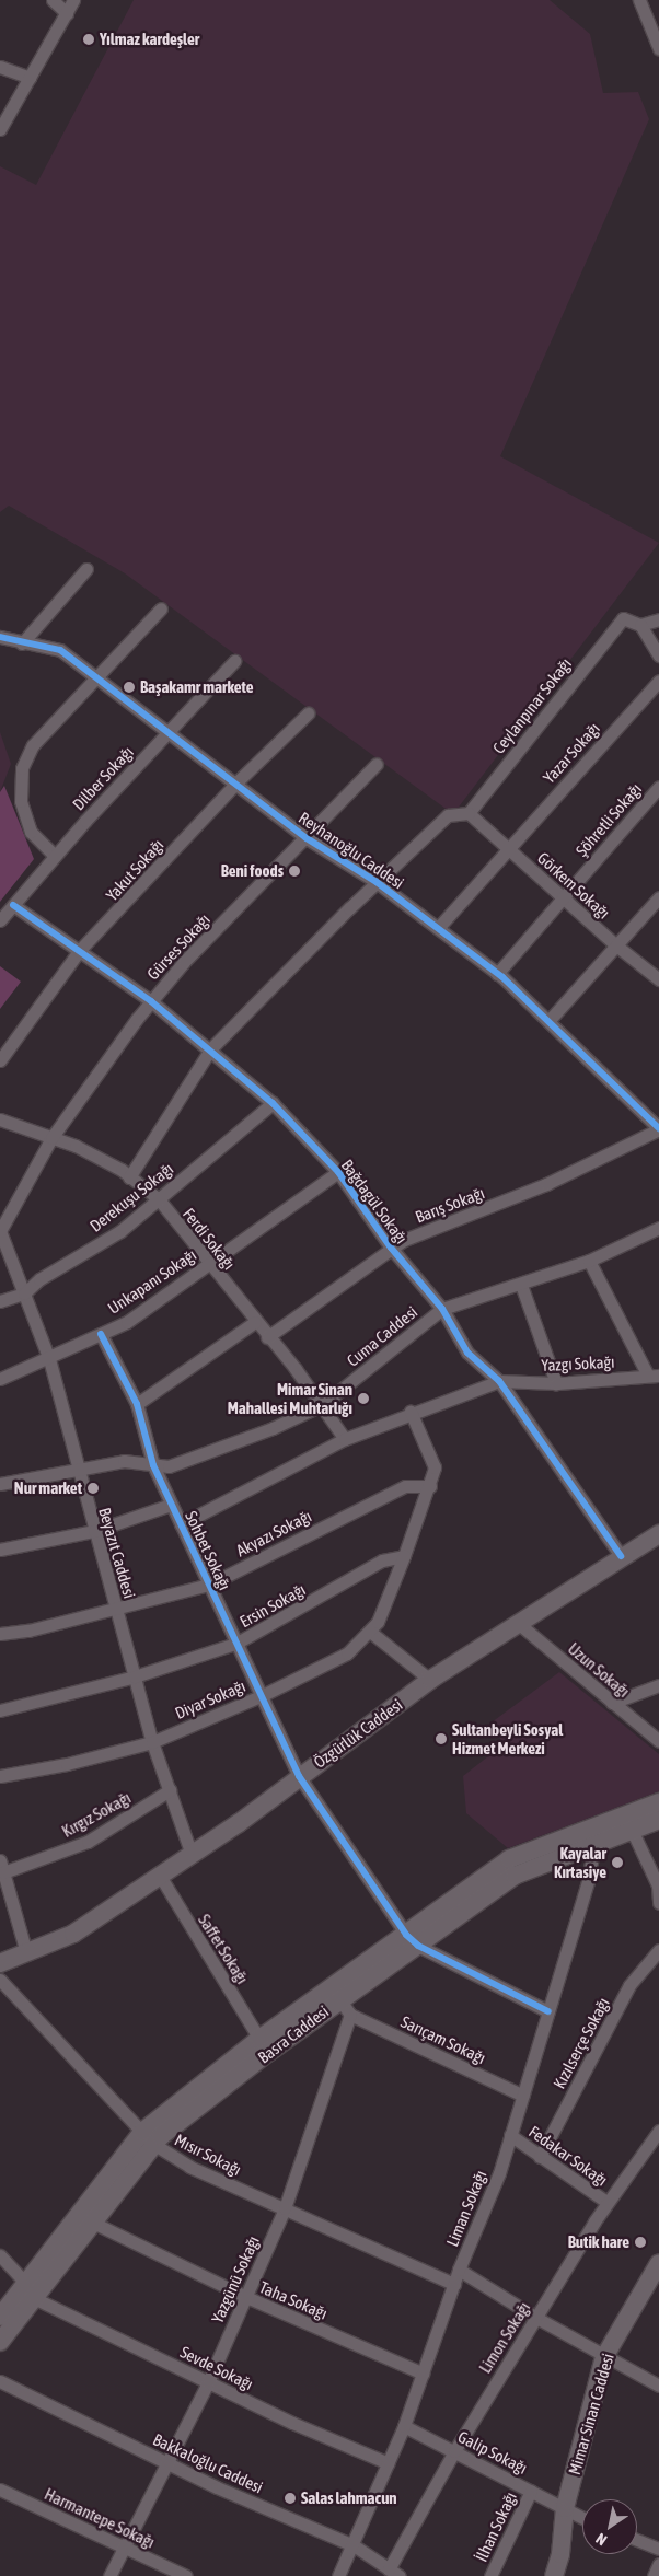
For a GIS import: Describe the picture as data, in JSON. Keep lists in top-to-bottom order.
{
  "streets": {
    "main road": ["Özgürlük Caddesi", "Basra Caddesi", "Mimar Sinan Caddesi"],
    "street": [
      "Ceylanpınar Sokağı",
      "Yazar Sokağı",
      "Dilber Sokağı",
      "Şöhretli Sokağı",
      "Reyhanoğlu Caddesi",
      "Yakut Sokağı",
      "Görkem Sokağı",
      "Gürses Sokağı",
      "Derekuşu Sokağı",
      "Bağdagül Sokağı",
      "Barış Sokağı",
      "Ferdi Sokağı",
      "Unkapanı Sokağı",
      "Cuma Caddesi",
      "Yazgı Sokağı",
      "Akyazı Sokağı",
      "Sohbet Sokağı",
      "Beyazıt Caddesi",
      "Ersin Sokağı",
      "Uzun Sokağı",
      "Diyar Sokağı",
      "Kırgız Sokağı",
      "Saffet Sokağı",
      "Sarıçam Sokağı",
      "Kızılserçe Sokağı",
      "Mısır Sokağı",
      "Fedakar Sokağı",
      "Liman Sokağı",
      "Yazgünü Sokağı",
      "Taha Sokağı",
      "Limon Sokağı",
      "Sevde Sokağı",
      "Galip Sokağı",
      "Bakkaloğlu Caddesi",
      "Harmantepe Sokağı",
      "İlhan Sokağı"
    ]
  },
  "crossings": [
    ["Ceylanpınar Sokağı", "Görkem Sokağı"],
    ["Yazar Sokağı", "Reyhanoğlu Caddesi"],
    ["Yazar Sokağı", "Görkem Sokağı"],
    ["Dilber Sokağı", "Reyhanoğlu Caddesi"],
    ["Dilber Sokağı", "Bağdagül Sokağı"],
    ["Şöhretli Sokağı", "Reyhanoğlu Caddesi"],
    ["Şöhretli Sokağı", "Görkem Sokağı"],
    ["Reyhanoğlu Caddesi", "Yakut Sokağı"],
    ["Reyhanoğlu Caddesi", "Gürses Sokağı"],
    ["Reyhanoğlu Caddesi", "Barış Sokağı"],
    ["Yakut Sokağı", "Bağdagül Sokağı"],
    ["Gürses Sokağı", "Bağdagül Sokağı"],
    ["Gürses Sokağı", "Ferdi Sokağı"],
    ["Gürses Sokağı", "Beyazıt Caddesi"],
    ["Derekuşu Sokağı", "Bağdagül Sokağı"],
    ["Derekuşu Sokağı", "Ferdi Sokağı"],
    ["Derekuşu Sokağı", "Beyazıt Caddesi"],
    ["Bağdagül Sokağı", "Barış Sokağı"],
    ["Bağdagül Sokağı", "Unkapanı Sokağı"],
    ["Bağdagül Sokağı", "Cuma Caddesi"],
    ["Bağdagül Sokağı", "Yazgı Sokağı"],
    ["Bağdagül Sokağı", "Özgürlük Caddesi"],
    ["Barış Sokağı", "Ferdi Sokağı"],
    ["Ferdi Sokağı", "Unkapanı Sokağı"],
    ["Ferdi Sokağı", "Cuma Caddesi"],
    ["Unkapanı Sokağı", "Sohbet Sokağı"],
    ["Unkapanı Sokağı", "Beyazıt Caddesi"],
    ["Cuma Caddesi", "Sohbet Sokağı"],
    ["Cuma Caddesi", "Beyazıt Caddesi"],
    ["Akyazı Sokağı", "Sohbet Sokağı"],
    ["Akyazı Sokağı", "Beyazıt Caddesi"],
    ["Sohbet Sokağı", "Ersin Sokağı"],
    ["Sohbet Sokağı", "Diyar Sokağı"],
    ["Sohbet Sokağı", "Özgürlük Caddesi"],
    ["Sohbet Sokağı", "Basra Caddesi"],
    ["Beyazıt Caddesi", "Ersin Sokağı"],
    ["Beyazıt Caddesi", "Diyar Sokağı"],
    ["Beyazıt Caddesi", "Özgürlük Caddesi"],
    ["Beyazıt Caddesi", "Kırgız Sokağı"],
    ["Ersin Sokağı", "Diyar Sokağı"],
    ["Uzun Sokağı", "Özgürlük Caddesi"],
    ["Özgürlük Caddesi", "Saffet Sokağı"],
    ["Saffet Sokağı", "Basra Caddesi"],
    ["Basra Caddesi", "Mısır Sokağı"],
    ["Basra Caddesi", "Liman Sokağı"],
    ["Basra Caddesi", "Taha Sokağı"],
    ["Basra Caddesi", "Sevde Sokağı"],
    ["Sarıçam Sokağı", "Liman Sokağı"],
    ["Sarıçam Sokağı", "Yazgünü Sokağı"],
    ["Kızılserçe Sokağı", "Fedakar Sokağı"],
    ["Mısır Sokağı", "Liman Sokağı"],
    ["Mısır Sokağı", "Yazgünü Sokağı"],
    ["Fedakar Sokağı", "Liman Sokağı"],
    ["Fedakar Sokağı", "Limon Sokağı"],
    ["Liman Sokağı", "Taha Sokağı"],
    ["Liman Sokağı", "Sevde Sokağı"],
    ["Liman Sokağı", "Galip Sokağı"],
    ["Liman Sokağı", "Bakkaloğlu Caddesi"],
    ["Yazgünü Sokağı", "Taha Sokağı"],
    ["Yazgünü Sokağı", "Sevde Sokağı"],
    ["Yazgünü Sokağı", "Bakkaloğlu Caddesi"],
    ["Yazgünü Sokağı", "Harmantepe Sokağı"],
    ["Limon Sokağı", "Galip Sokağı"],
    ["Limon Sokağı", "Bakkaloğlu Caddesi"],
    ["Mimar Sinan Caddesi", "Galip Sokağı"],
    ["Galip Sokağı", "İlhan Sokağı"]
  ],
  "places": [
    "Yılmaz kardeşler",
    "Başakamr markete",
    "Beni foods",
    "Mimar Sinan Mahallesi Muhtarlığı",
    "Nur market",
    "Sultanbeyli Sosyal Hizmet Merkezi",
    "Kayalar Kırtasiye",
    "Butik hare",
    "Salas lahmacun"
  ],
  "north": "bottom left"
}
